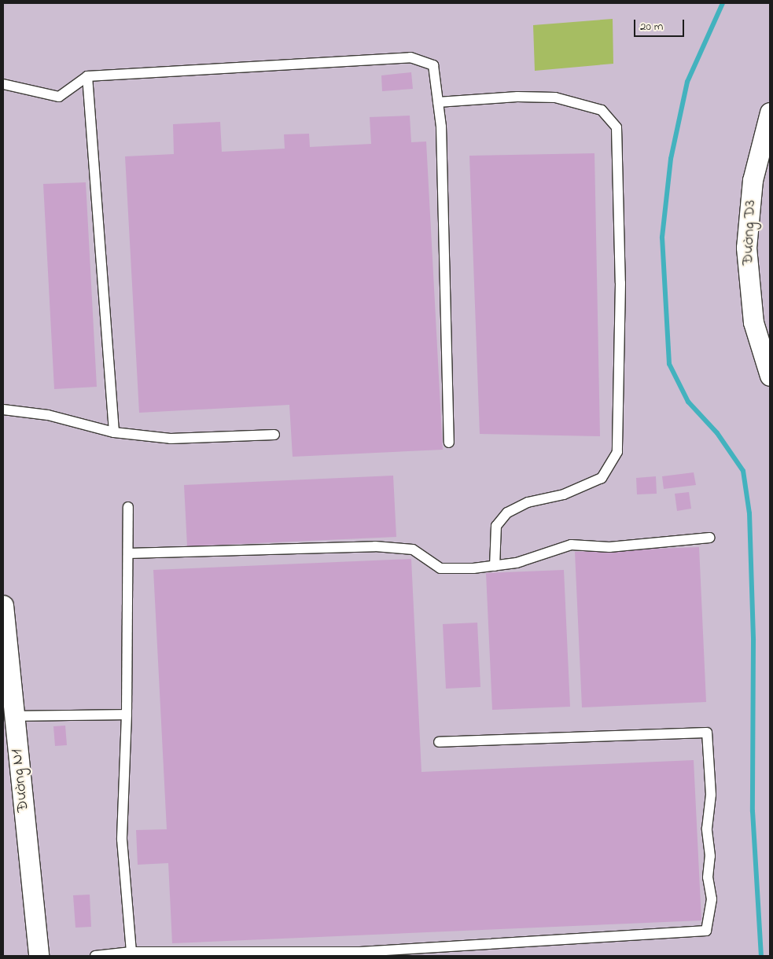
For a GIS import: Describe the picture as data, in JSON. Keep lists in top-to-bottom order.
{
  "streets": {
    "street": ["Đường D3", "Đường N1"]
  },
  "scale_bar": "20 m"
}
